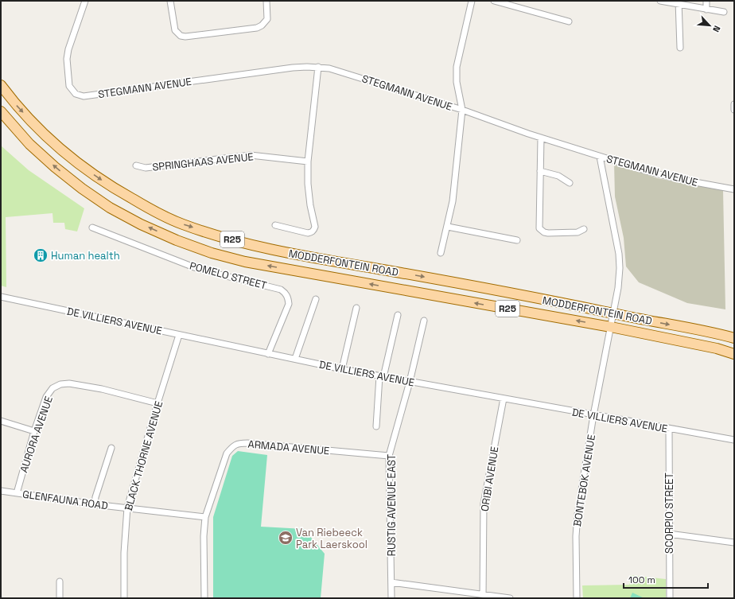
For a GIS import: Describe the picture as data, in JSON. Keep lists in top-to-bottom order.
{
  "streets": {
    "main road": ["R25", "MODDERFONTEIN ROAD"],
    "street": [
      "STEGMANN AVENUE",
      "SPRINGHAAS AVENUE",
      "POMELO STREET",
      "DE VILLIERS AVENUE",
      "AURORA AVENUE",
      "ARMADA AVENUE",
      "BLACK THORNE AVENUE",
      "ORIBI AVENUE",
      "BONTEBOK AVENUE",
      "GLENFAUNA ROAD",
      "RUSTIG AVENUE EAST",
      "SCORPIO STREET"
    ]
  },
  "crossings": [
    ["STEGMANN AVENUE", "BONTEBOK AVENUE"],
    ["MODDERFONTEIN ROAD", "BONTEBOK AVENUE"],
    ["POMELO STREET", "DE VILLIERS AVENUE"],
    ["DE VILLIERS AVENUE", "BLACK THORNE AVENUE"],
    ["DE VILLIERS AVENUE", "ORIBI AVENUE"],
    ["DE VILLIERS AVENUE", "BONTEBOK AVENUE"],
    ["DE VILLIERS AVENUE", "RUSTIG AVENUE EAST"],
    ["DE VILLIERS AVENUE", "SCORPIO STREET"],
    ["AURORA AVENUE", "BLACK THORNE AVENUE"],
    ["AURORA AVENUE", "GLENFAUNA ROAD"],
    ["ARMADA AVENUE", "GLENFAUNA ROAD"],
    ["ARMADA AVENUE", "RUSTIG AVENUE EAST"],
    ["BLACK THORNE AVENUE", "GLENFAUNA ROAD"]
  ],
  "places": {
    "building": ["Human health"],
    "school or university": ["Van Riebeeck Park Laerskool"]
  },
  "scale_bar": "100 m",
  "north": "bottom right"
}
